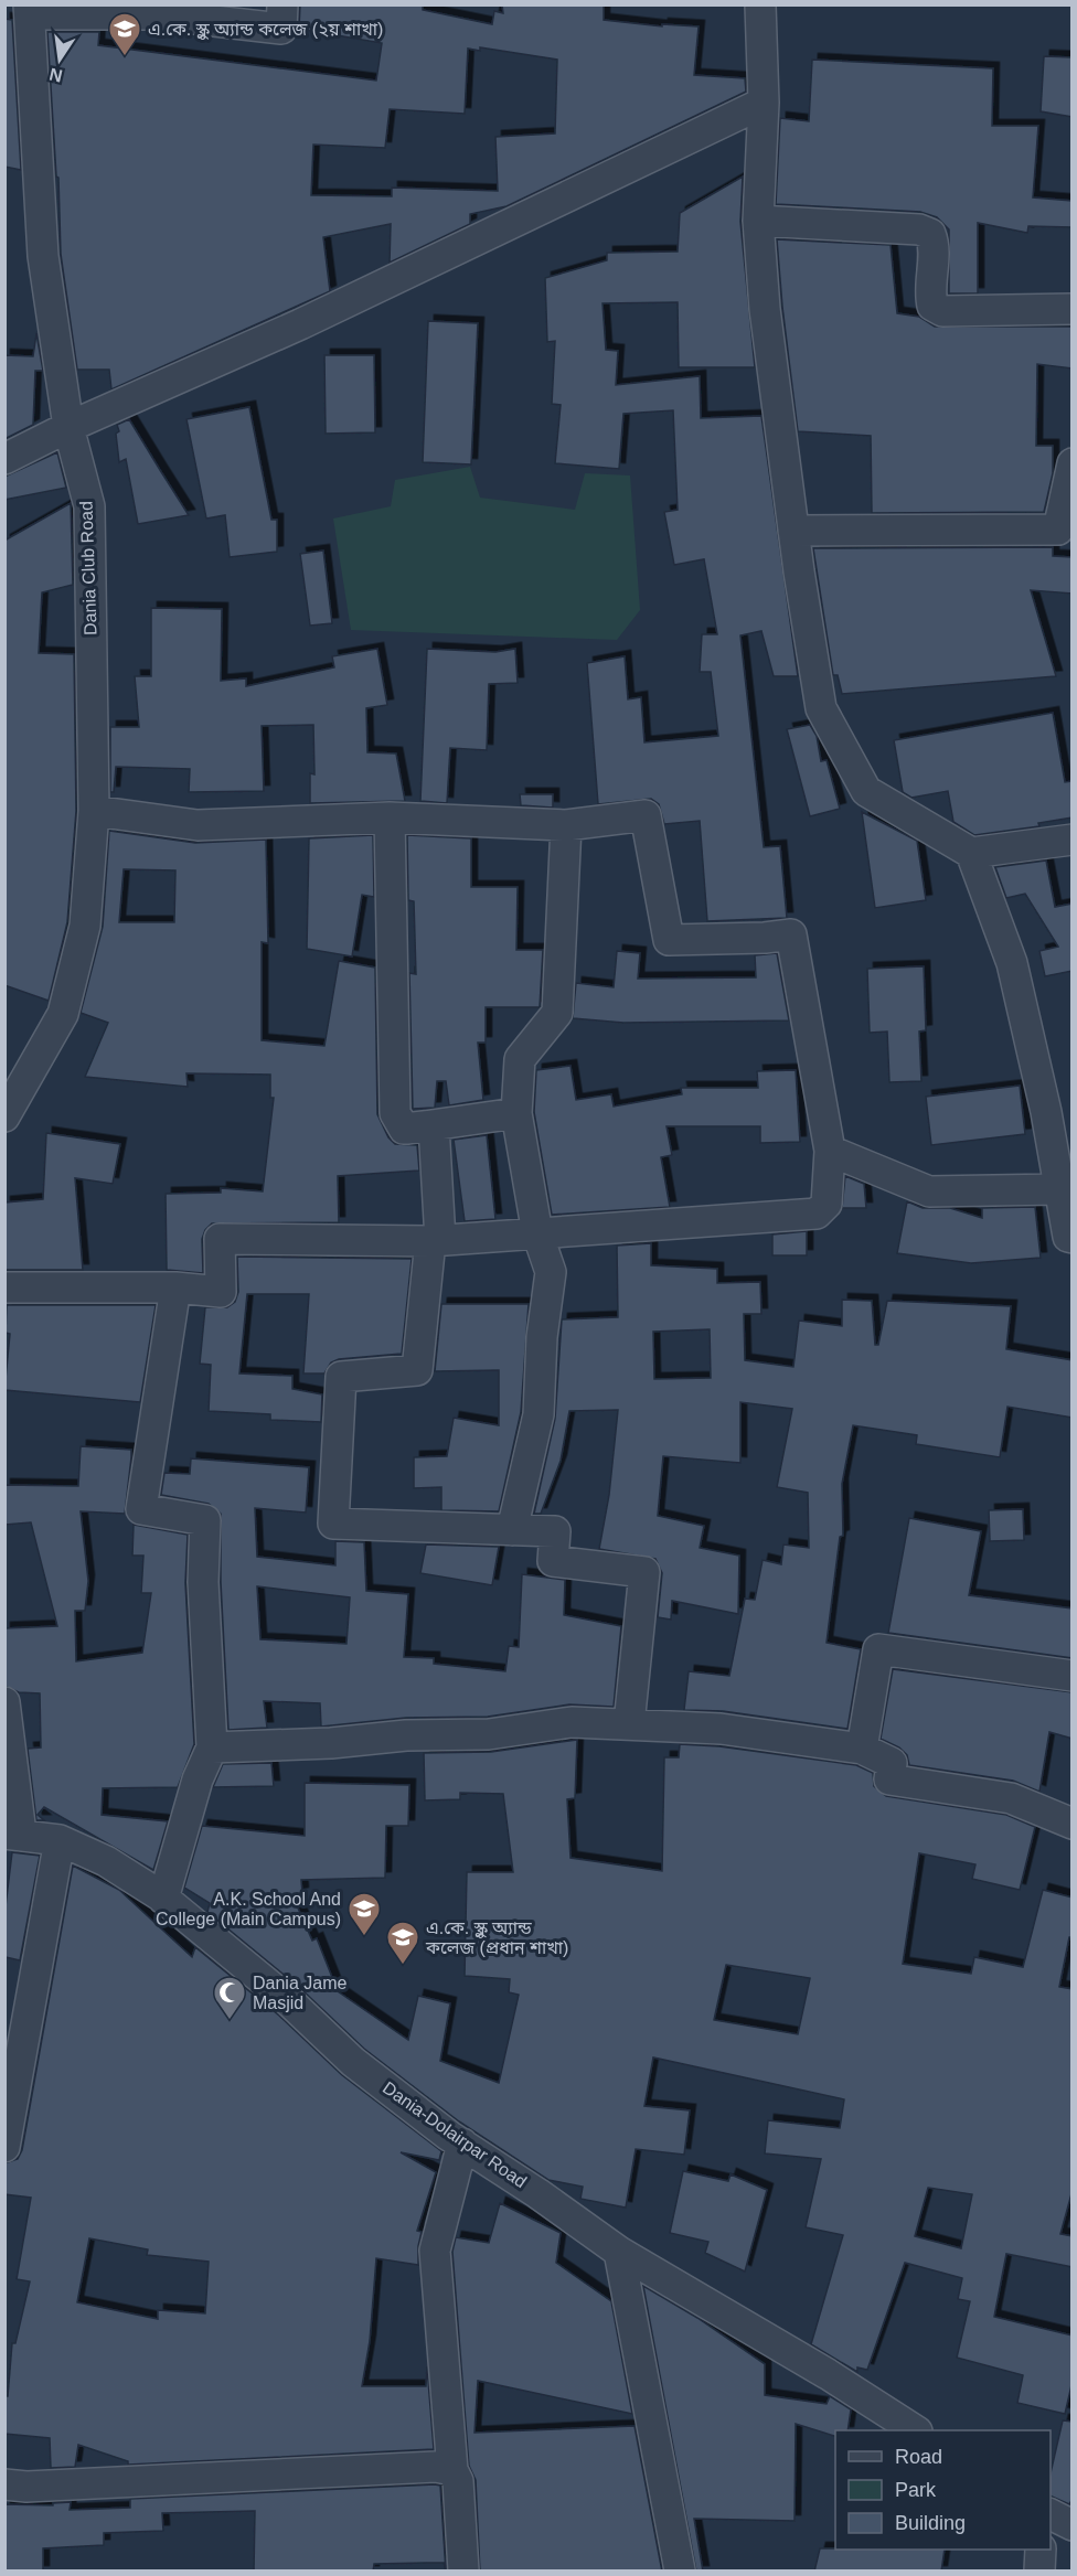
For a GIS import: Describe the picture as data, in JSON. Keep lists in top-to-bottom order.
{
  "streets": {
    "street": ["Dania Club Road", "Dania-Dolairpar Road"]
  },
  "places": {
    "school or university": ["এ.কে. স্কুল অ্যান্ড কলেজ (২য় শাখা)", "A.K. School And College (Main Campus)", "এ.কে. স্কুল অ্যান্ড কলেজ (প্রধান শাখা)"],
    "mosque": ["Dania Jame Masjid"]
  },
  "legend": ["Road", "Park", "Building"],
  "north": "bottom"
}
